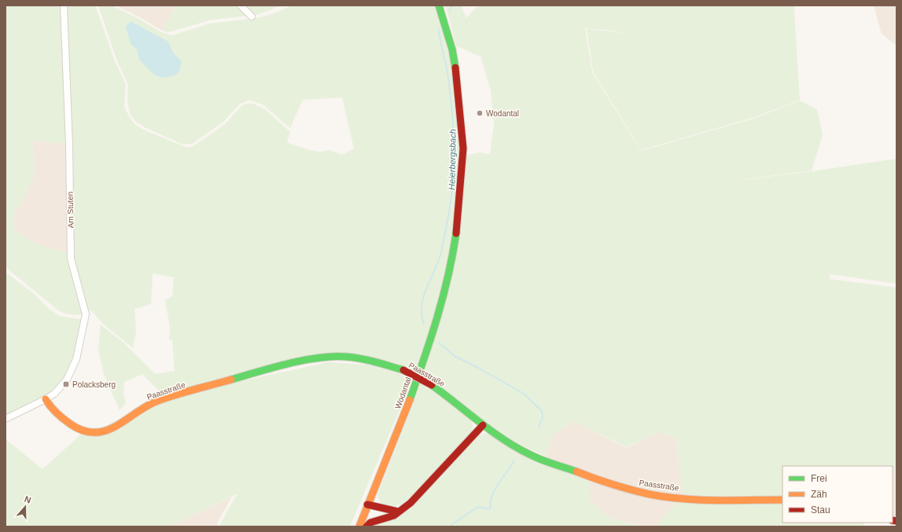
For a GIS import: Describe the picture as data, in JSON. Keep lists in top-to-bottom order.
{
  "streets": {
    "street": ["Am Stuten", "Paasstraße", "Wodantal"]
  },
  "crossings": [
    ["Am Stuten", "Paasstraße"]
  ],
  "water": ["Heierbergsbach"],
  "places": {
    "other": ["Wodantal"],
    "transit": ["Polacksberg"]
  },
  "legend": ["Frei", "Zäh", "Stau"],
  "north": "top"
}
